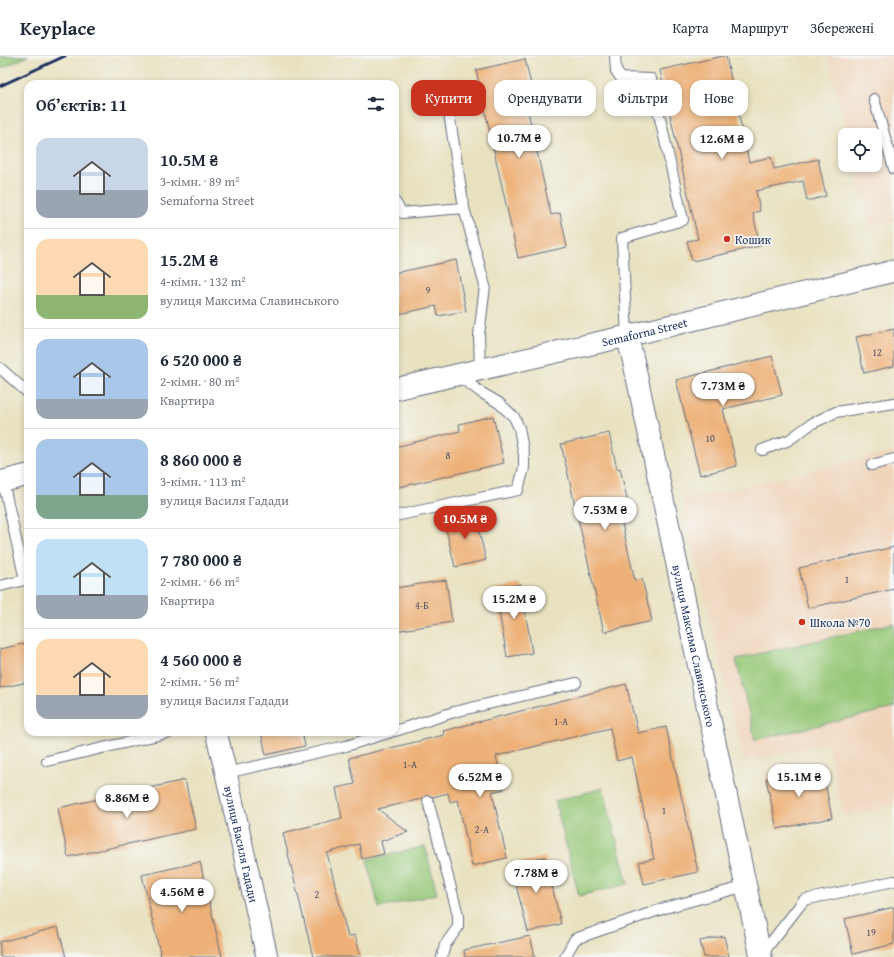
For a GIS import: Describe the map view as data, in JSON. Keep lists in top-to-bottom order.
{
  "streets": {
    "street": ["Semaforna Street", "вулиця Максима Славинського", "вулиця Василя Гадади"]
  },
  "crossings": [
    ["Semaforna Street", "вулиця Максима Славинського"]
  ],
  "places": ["Кошик", "Школа №70"],
  "house_numbers": [
    "9",
    "12",
    "10",
    "8",
    "1",
    "4-Б",
    "1-А",
    "1-А",
    "1",
    "2-А",
    "2",
    "19"
  ],
  "page": {
    "header": "Keyplace",
    "nav": ["Карта", "Маршрут", "Збережені"],
    "chip": [
      "Купити",
      "Орендувати",
      "Фільтри",
      "Нове"
    ],
    "heading": "Об’єктів: 11",
    "price": [
      "10.7M ₴",
      "12.6M ₴",
      "7.73M ₴",
      "7.53M ₴",
      "10.5M ₴",
      "15.2M ₴",
      "6.52M ₴",
      "15.1M ₴",
      "8.86M ₴",
      "7.78M ₴",
      "4.56M ₴"
    ],
    "list": [
      {
        "name": "10.5M ₴",
        "note": "3-кімн. · 89 m² · Semaforna Street"
      },
      {
        "name": "15.2M ₴",
        "note": "4-кімн. · 132 m² · вулиця Максима Славинського"
      },
      {
        "name": "6 520 000 ₴",
        "note": "2-кімн. · 80 m² · Квартира"
      },
      {
        "name": "8 860 000 ₴",
        "note": "3-кімн. · 113 m² · вулиця Василя Гадади"
      },
      {
        "name": "7 780 000 ₴",
        "note": "2-кімн. · 66 m² · Квартира"
      },
      {
        "name": "4 560 000 ₴",
        "note": "2-кімн. · 56 m² · вулиця Василя Гадади"
      }
    ]
  }
}
